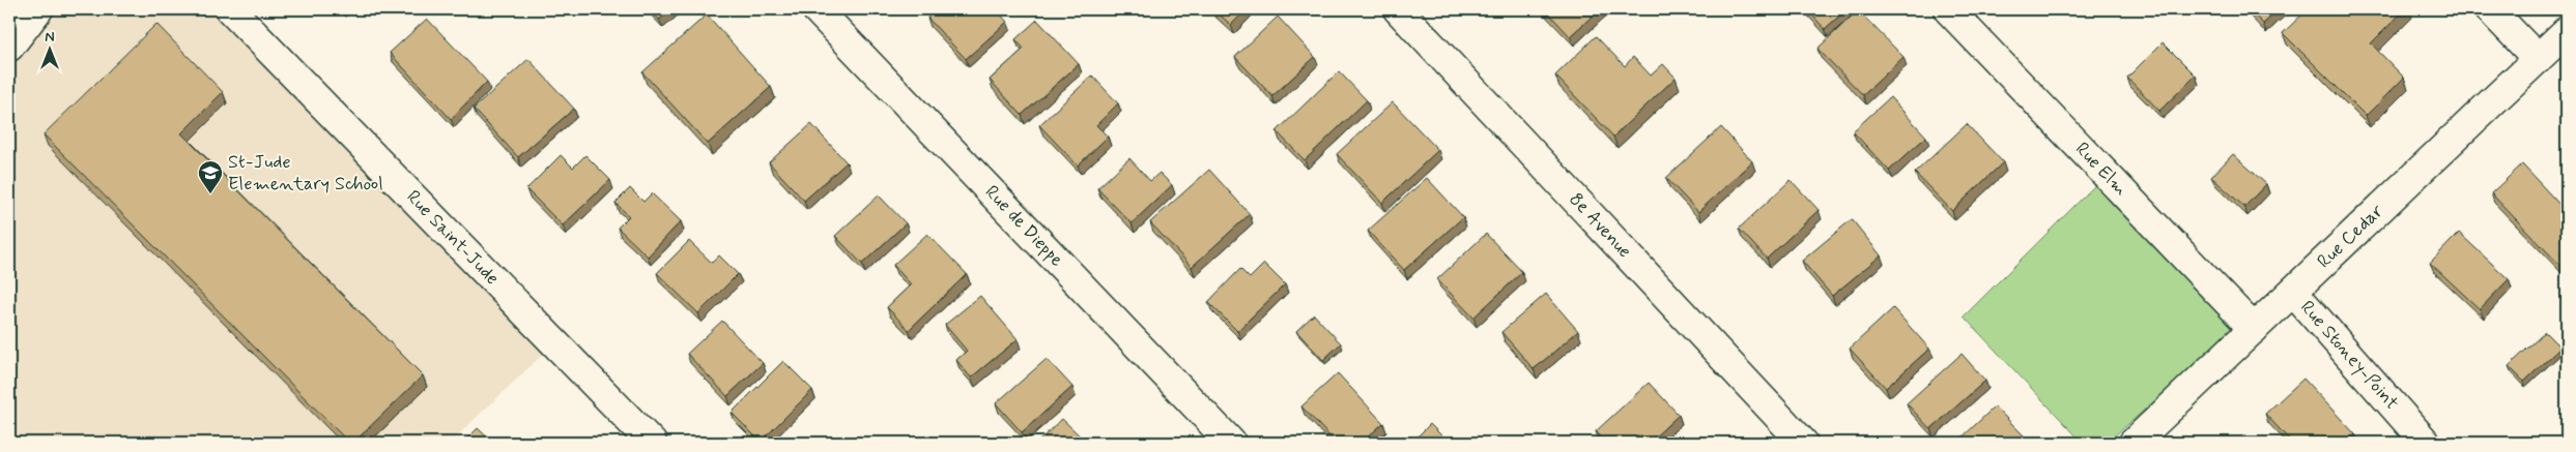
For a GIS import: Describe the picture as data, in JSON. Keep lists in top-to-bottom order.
{
  "streets": {
    "street": [
      "Rue Elm",
      "Rue de Dieppe",
      "8e Avenue",
      "Rue Saint-Jude",
      "Rue Cedar",
      "Rue Stoney-Point"
    ]
  },
  "crossings": [
    ["Rue Elm", "Rue Cedar"],
    ["Rue Cedar", "Rue Stoney-Point"]
  ],
  "places": {
    "school or university": ["St-Jude Elementary School"]
  },
  "north": "top"
}
